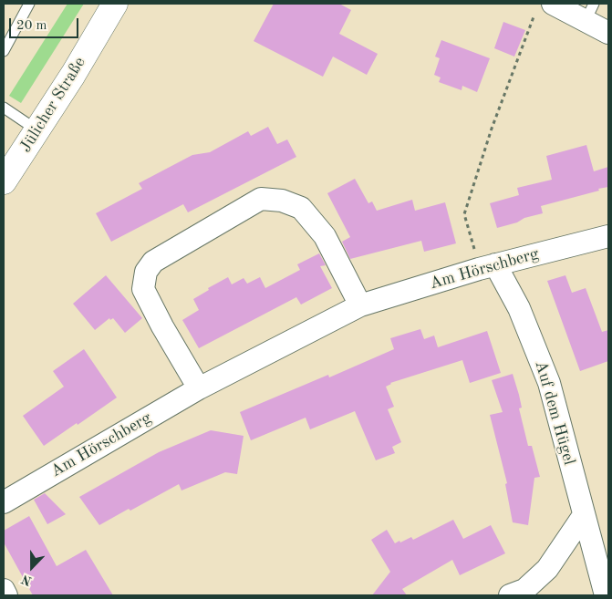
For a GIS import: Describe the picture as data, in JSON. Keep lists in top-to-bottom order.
{
  "streets": {
    "street": ["Jülicher Straße", "Am Hörschberg", "Auf dem Hügel"]
  },
  "crossings": [
    ["Am Hörschberg", "Auf dem Hügel"]
  ],
  "scale_bar": "20 m",
  "north": "bottom"
}
